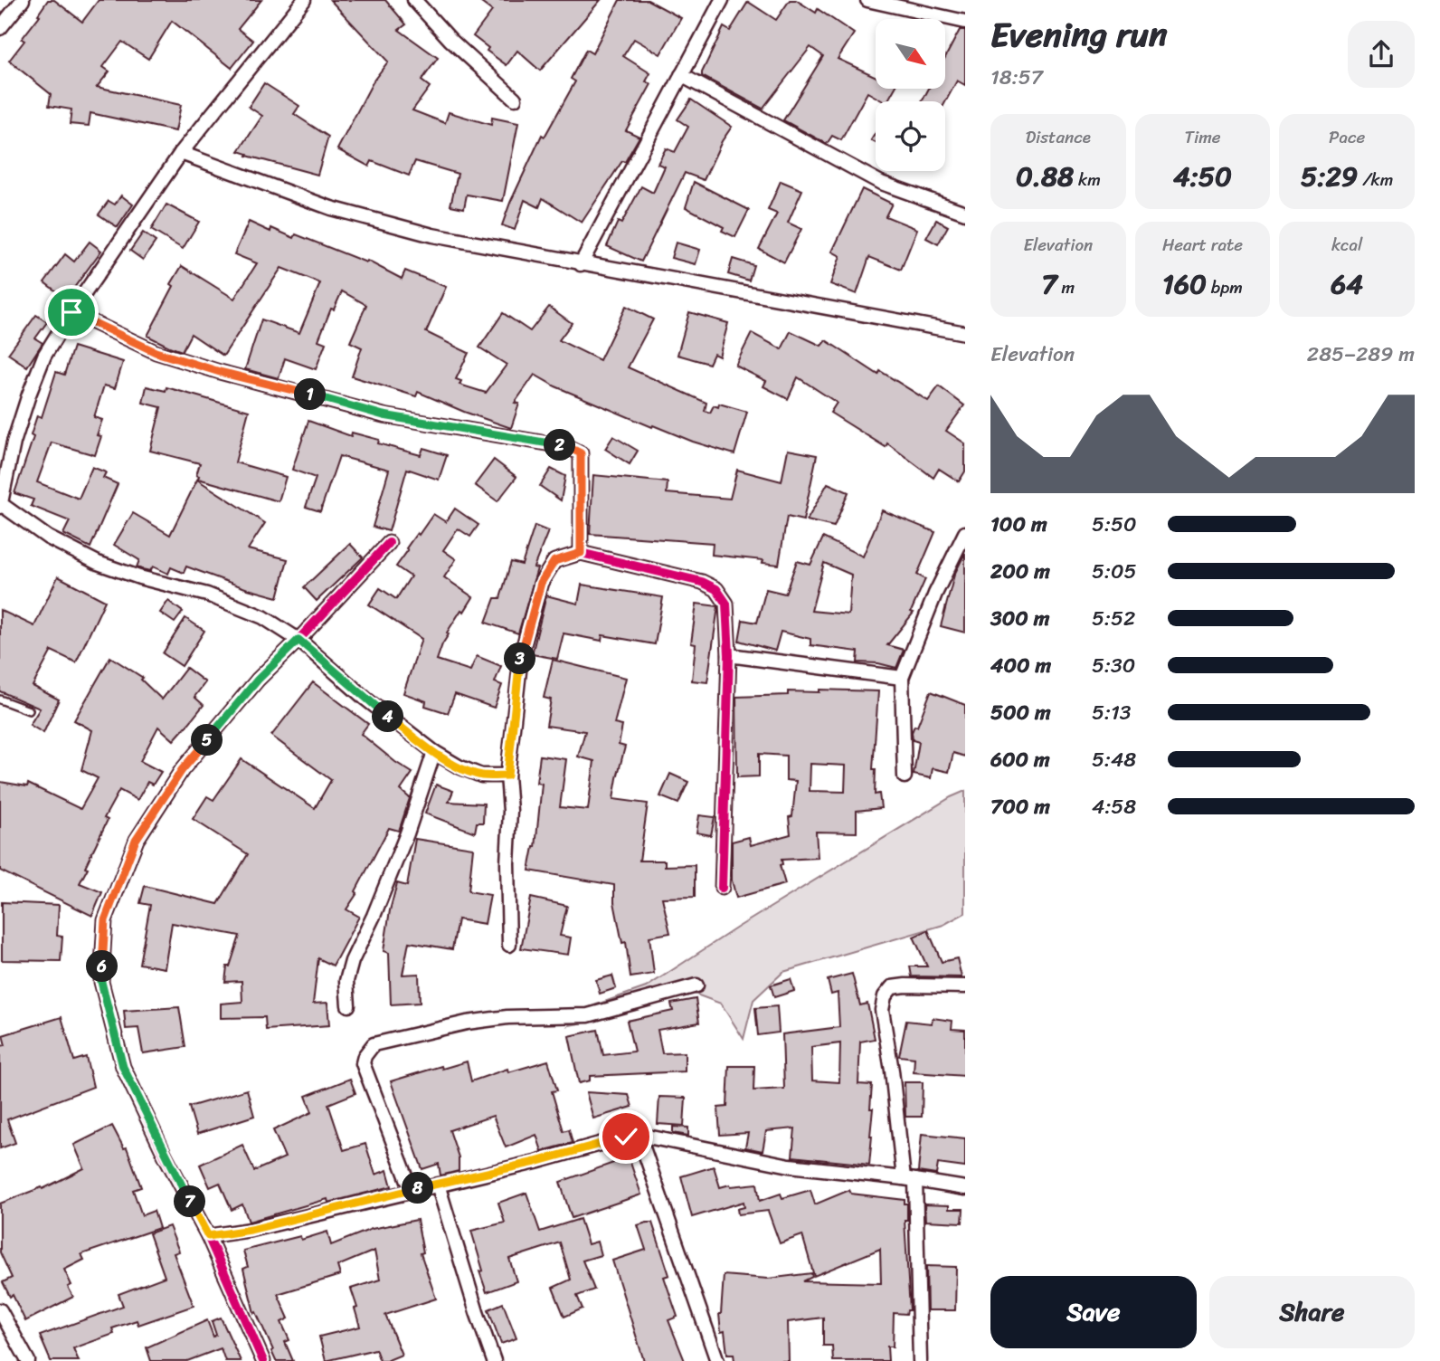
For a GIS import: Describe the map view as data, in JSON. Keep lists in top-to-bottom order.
{
  "north": "bottom right",
  "page": {
    "heading": ["Evening run", "18:57"],
    "stats": [
      ["Distance", "0.88 km"],
      ["Time", "4:50"],
      ["Pace", "5:29 /km"],
      ["Elevation", "7 m"],
      ["Heart rate", "160 bpm"],
      ["kcal", "64"]
    ],
    "chart": ["Elevation", "285–289 m"],
    "pins": [
      "1",
      "2",
      "3",
      "4",
      "5",
      "6",
      "8",
      "7"
    ],
    "list": [
      {
        "name": "100 m",
        "note": "5:50"
      },
      {
        "name": "200 m",
        "note": "5:05"
      },
      {
        "name": "300 m",
        "note": "5:52"
      },
      {
        "name": "400 m",
        "note": "5:30"
      },
      {
        "name": "500 m",
        "note": "5:13"
      },
      {
        "name": "600 m",
        "note": "5:48"
      },
      {
        "name": "700 m",
        "note": "4:58"
      }
    ],
    "buttons": ["Save", "Share"]
  }
}
